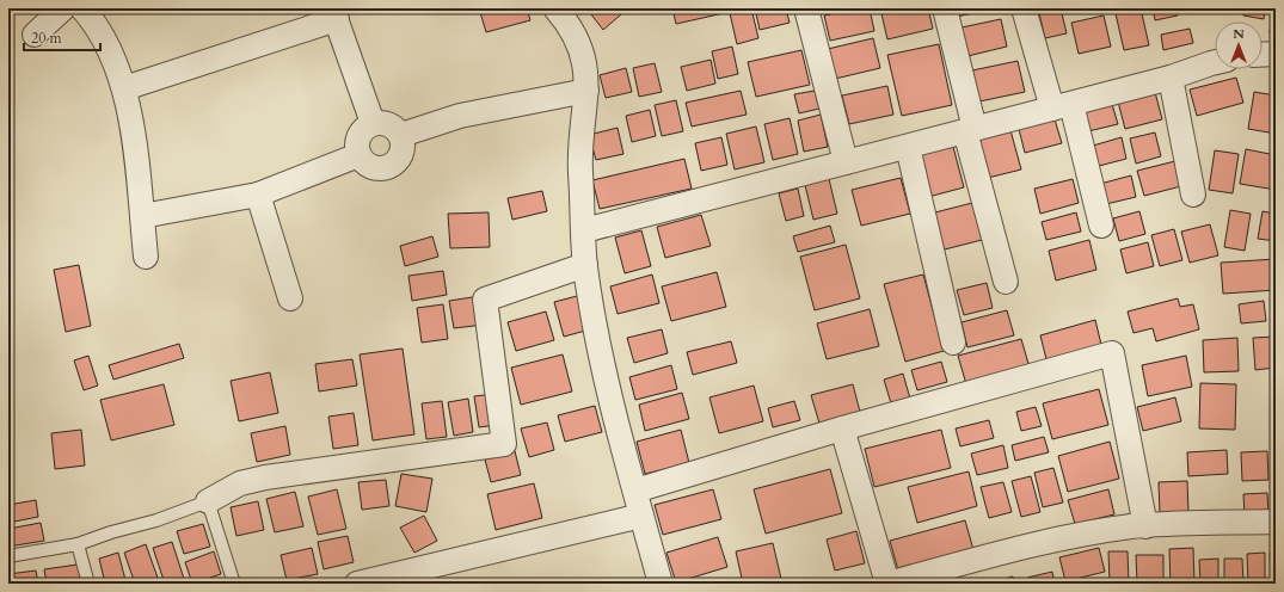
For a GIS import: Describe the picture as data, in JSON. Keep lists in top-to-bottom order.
{
  "scale_bar": "20 m",
  "north": "top"
}
